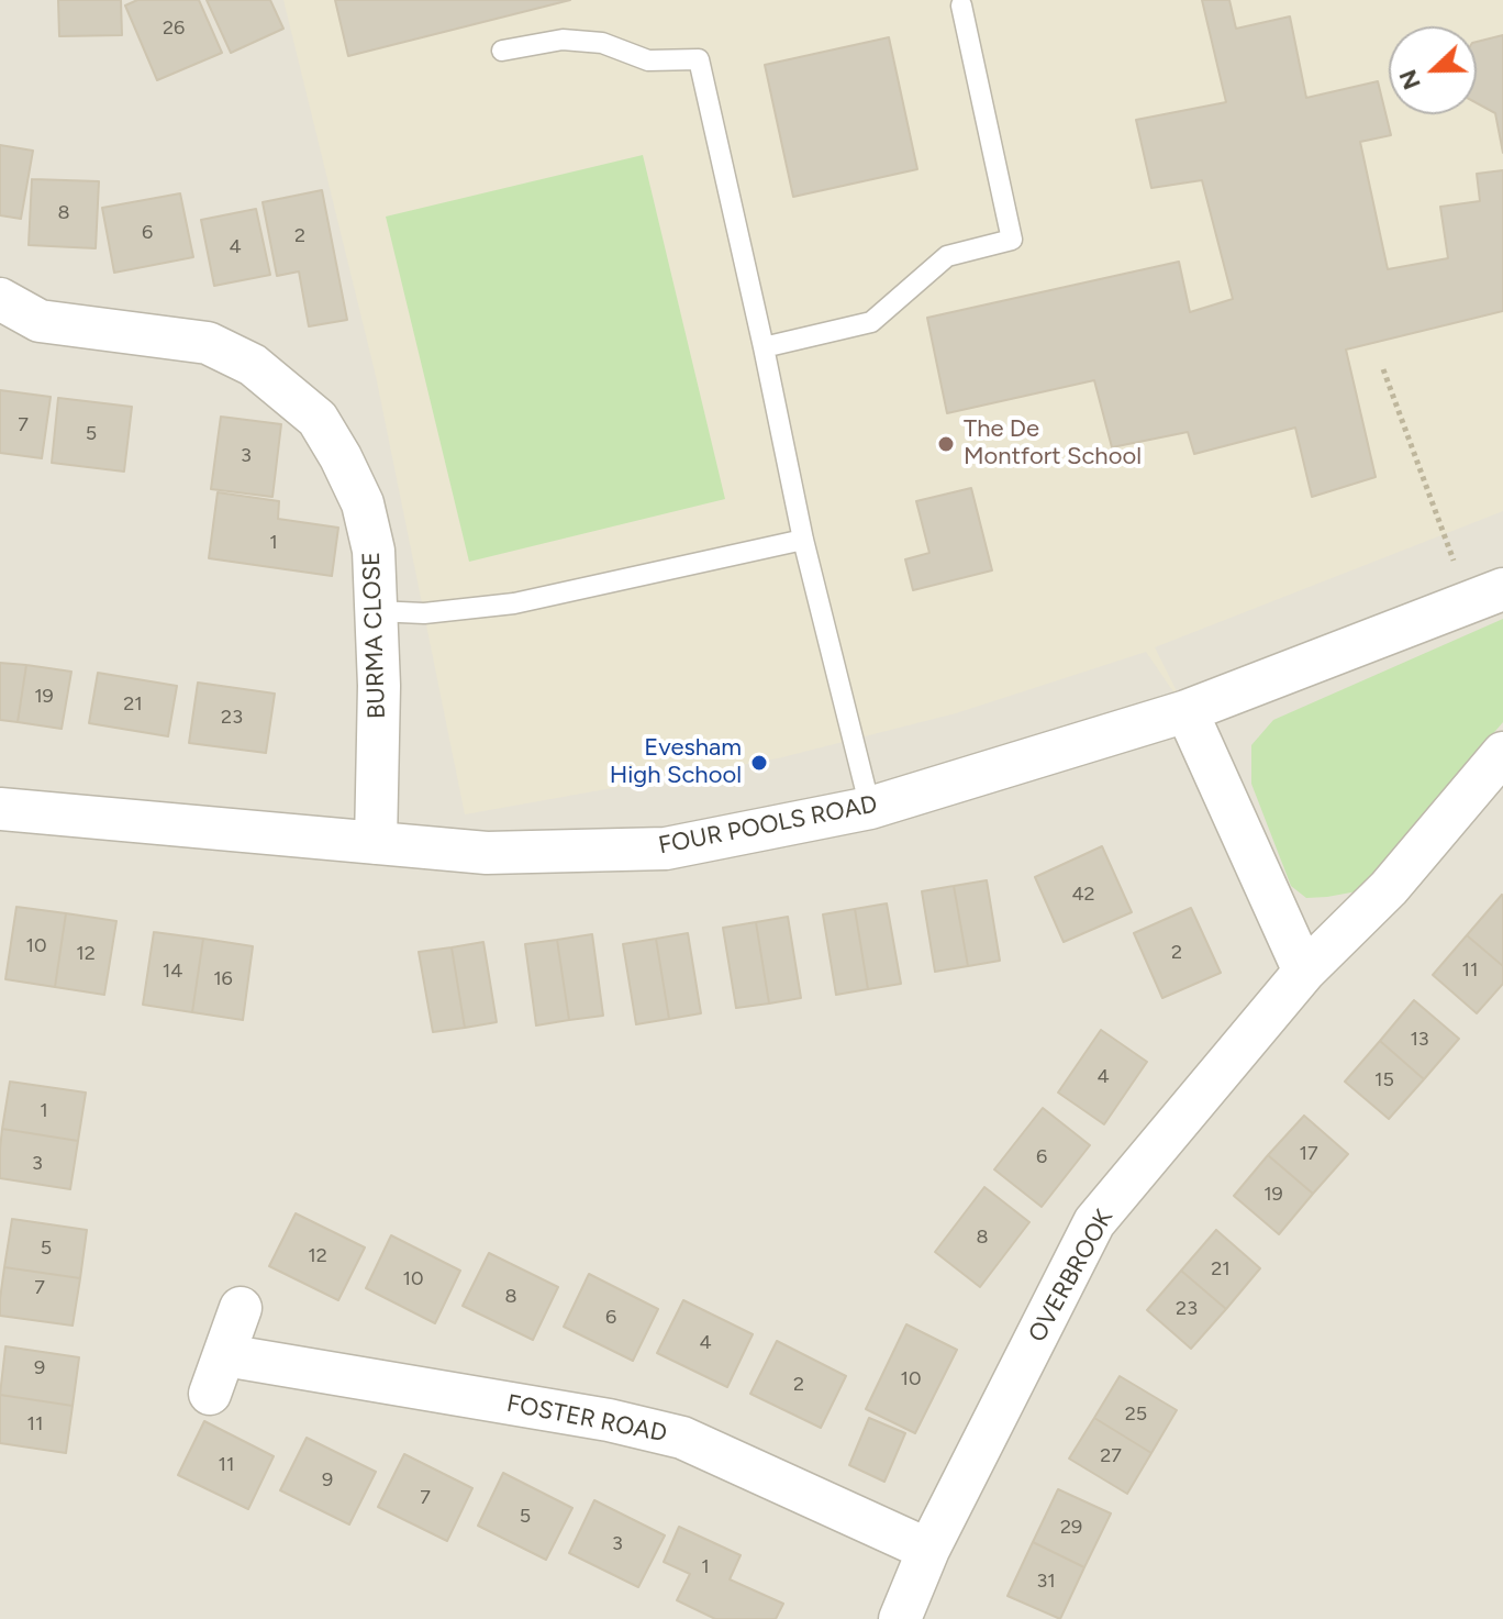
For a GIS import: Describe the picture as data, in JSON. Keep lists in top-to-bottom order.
{
  "streets": {
    "street": [
      "BURMA CLOSE",
      "FOUR POOLS ROAD",
      "OVERBROOK",
      "FOSTER ROAD"
    ]
  },
  "crossings": [
    ["BURMA CLOSE", "FOUR POOLS ROAD"],
    ["OVERBROOK", "FOSTER ROAD"]
  ],
  "places": ["The De Montfort School", "Evesham High School"],
  "house_numbers": [
    "26",
    "8",
    "6",
    "2",
    "4",
    "7",
    "5",
    "3",
    "1",
    "19",
    "21",
    "23",
    "42",
    "10",
    "2",
    "12",
    "11",
    "14",
    "16",
    "13",
    "4",
    "15",
    "1",
    "17",
    "6",
    "3",
    "19",
    "8",
    "5",
    "12",
    "21",
    "10",
    "7",
    "8",
    "23",
    "6",
    "4",
    "9",
    "10",
    "2",
    "25",
    "11",
    "27",
    "11",
    "9",
    "7",
    "5",
    "29",
    "3",
    "1",
    "31"
  ],
  "north": "left"
}
